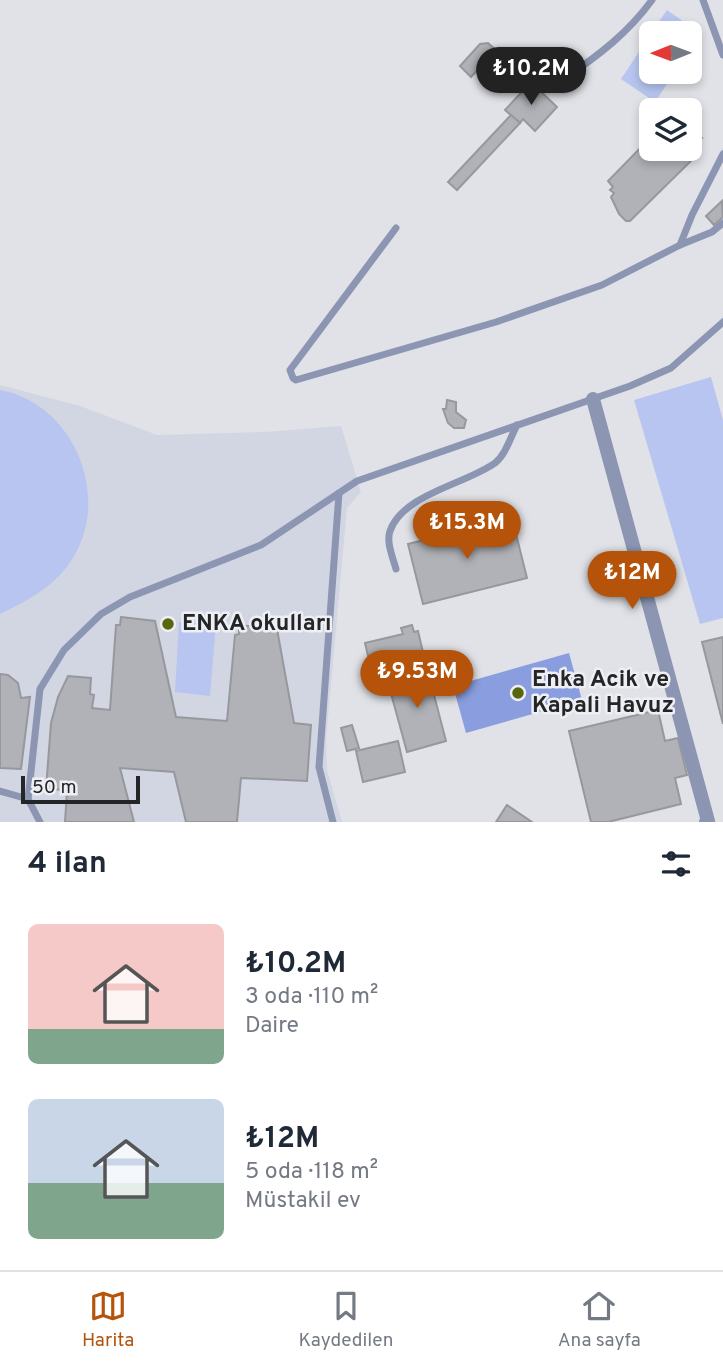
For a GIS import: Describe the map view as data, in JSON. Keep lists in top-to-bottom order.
{
  "places": ["ENKA okulları", "Enka Acik ve Kapali Havuz"],
  "scale_bar": "50 m",
  "north": "left",
  "page": {
    "price": [
      "₺10.2M",
      "₺15.3M",
      "₺12M",
      "₺9.53M"
    ],
    "scale": "50 m",
    "heading": "4 ilan",
    "list": [
      {
        "name": "₺10.2M",
        "note": "3 oda · 110 m² · Daire"
      },
      {
        "name": "₺12M",
        "note": "5 oda · 118 m² · Müstakil ev"
      }
    ],
    "tabs": ["Harita", "Kaydedilen", "Ana sayfa"]
  }
}
